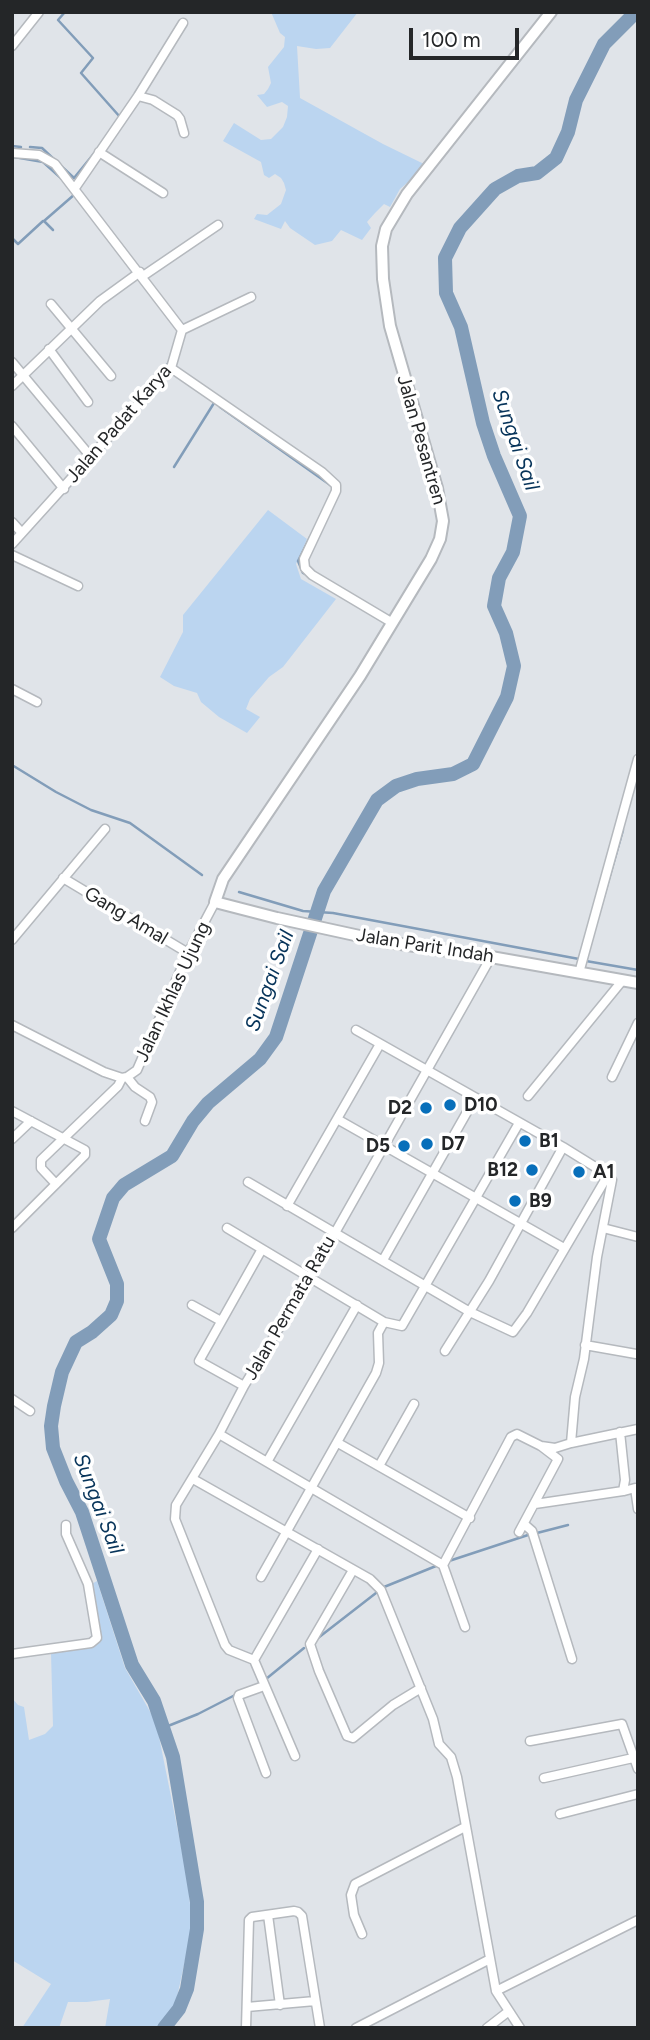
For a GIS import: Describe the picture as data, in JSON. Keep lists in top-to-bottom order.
{
  "streets": {
    "main road": ["Jalan Pesantren", "Jalan Parit Indah"],
    "street": [
      "Jalan Padat Karya",
      "Gang Amal",
      "Jalan Ikhlas Ujung",
      "Jalan Permata Ratu"
    ]
  },
  "crossings": [
    ["Jalan Pesantren", "Jalan Parit Indah"],
    ["Jalan Pesantren", "Jalan Ikhlas Ujung"],
    ["Gang Amal", "Jalan Ikhlas Ujung"],
    ["Jalan Parit Indah", "Jalan Ikhlas Ujung"],
    ["Jalan Parit Indah", "Jalan Permata Ratu"]
  ],
  "water": ["Sungai Sail"],
  "places": [
    "D10",
    "D2",
    "B1",
    "D7",
    "D5",
    "B12",
    "A1",
    "B9"
  ],
  "scale_bar": "100 m"
}
